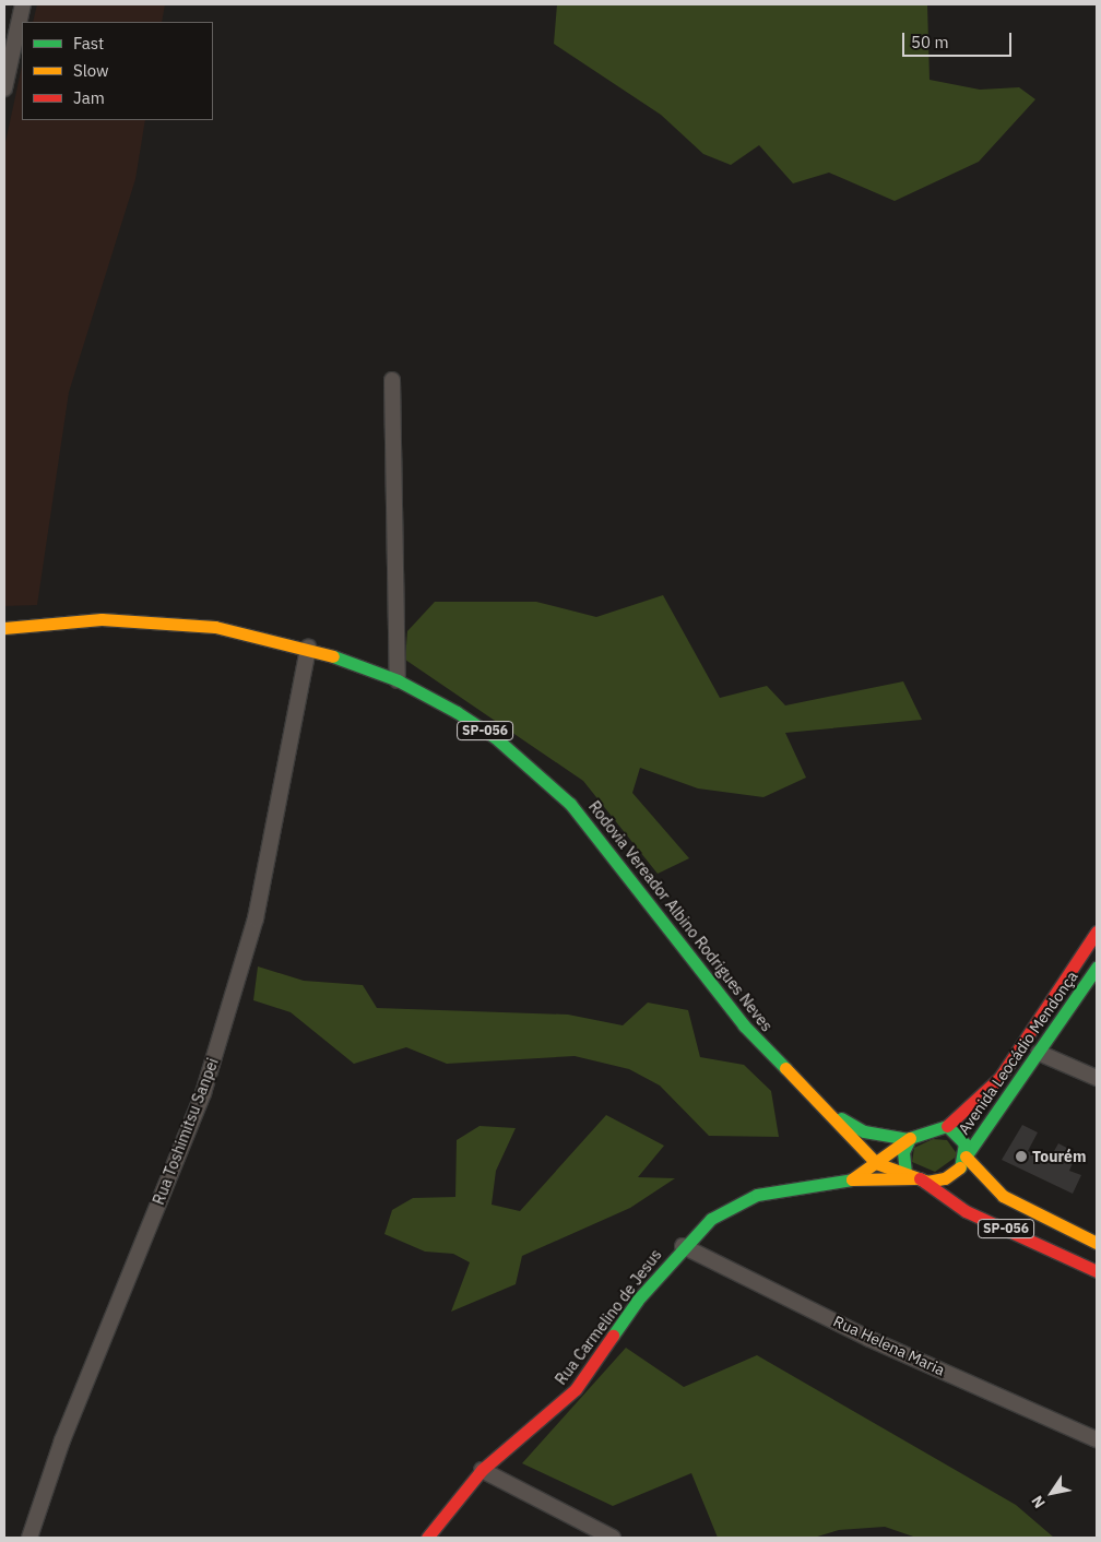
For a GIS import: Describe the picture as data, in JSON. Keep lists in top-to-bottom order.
{
  "streets": {
    "main road": [
      "SP-056",
      "Rodovia Vereador Albino Rodrigues Neves",
      "Avenida Leocádio Mendonça",
      "Rua Carmelino de Jesus"
    ],
    "street": ["Rua Toshimitsu Sanpei", "Rua Helena Maria"]
  },
  "crossings": [
    ["SP-056", "Rodovia Vereador Albino Rodrigues Neves"],
    ["SP-056", "Avenida Leocádio Mendonça"],
    ["SP-056", "Rua Carmelino de Jesus"],
    ["Rodovia Vereador Albino Rodrigues Neves", "Avenida Leocádio Mendonça"],
    ["Rodovia Vereador Albino Rodrigues Neves", "Rua Toshimitsu Sanpei"],
    ["Rodovia Vereador Albino Rodrigues Neves", "Rua Carmelino de Jesus"],
    ["Avenida Leocádio Mendonça", "Rua Carmelino de Jesus"],
    ["Rua Carmelino de Jesus", "Rua Helena Maria"]
  ],
  "places": ["Tourém"],
  "legend": ["Fast", "Slow", "Jam"],
  "scale_bar": "50 m",
  "north": "bottom left"
}
